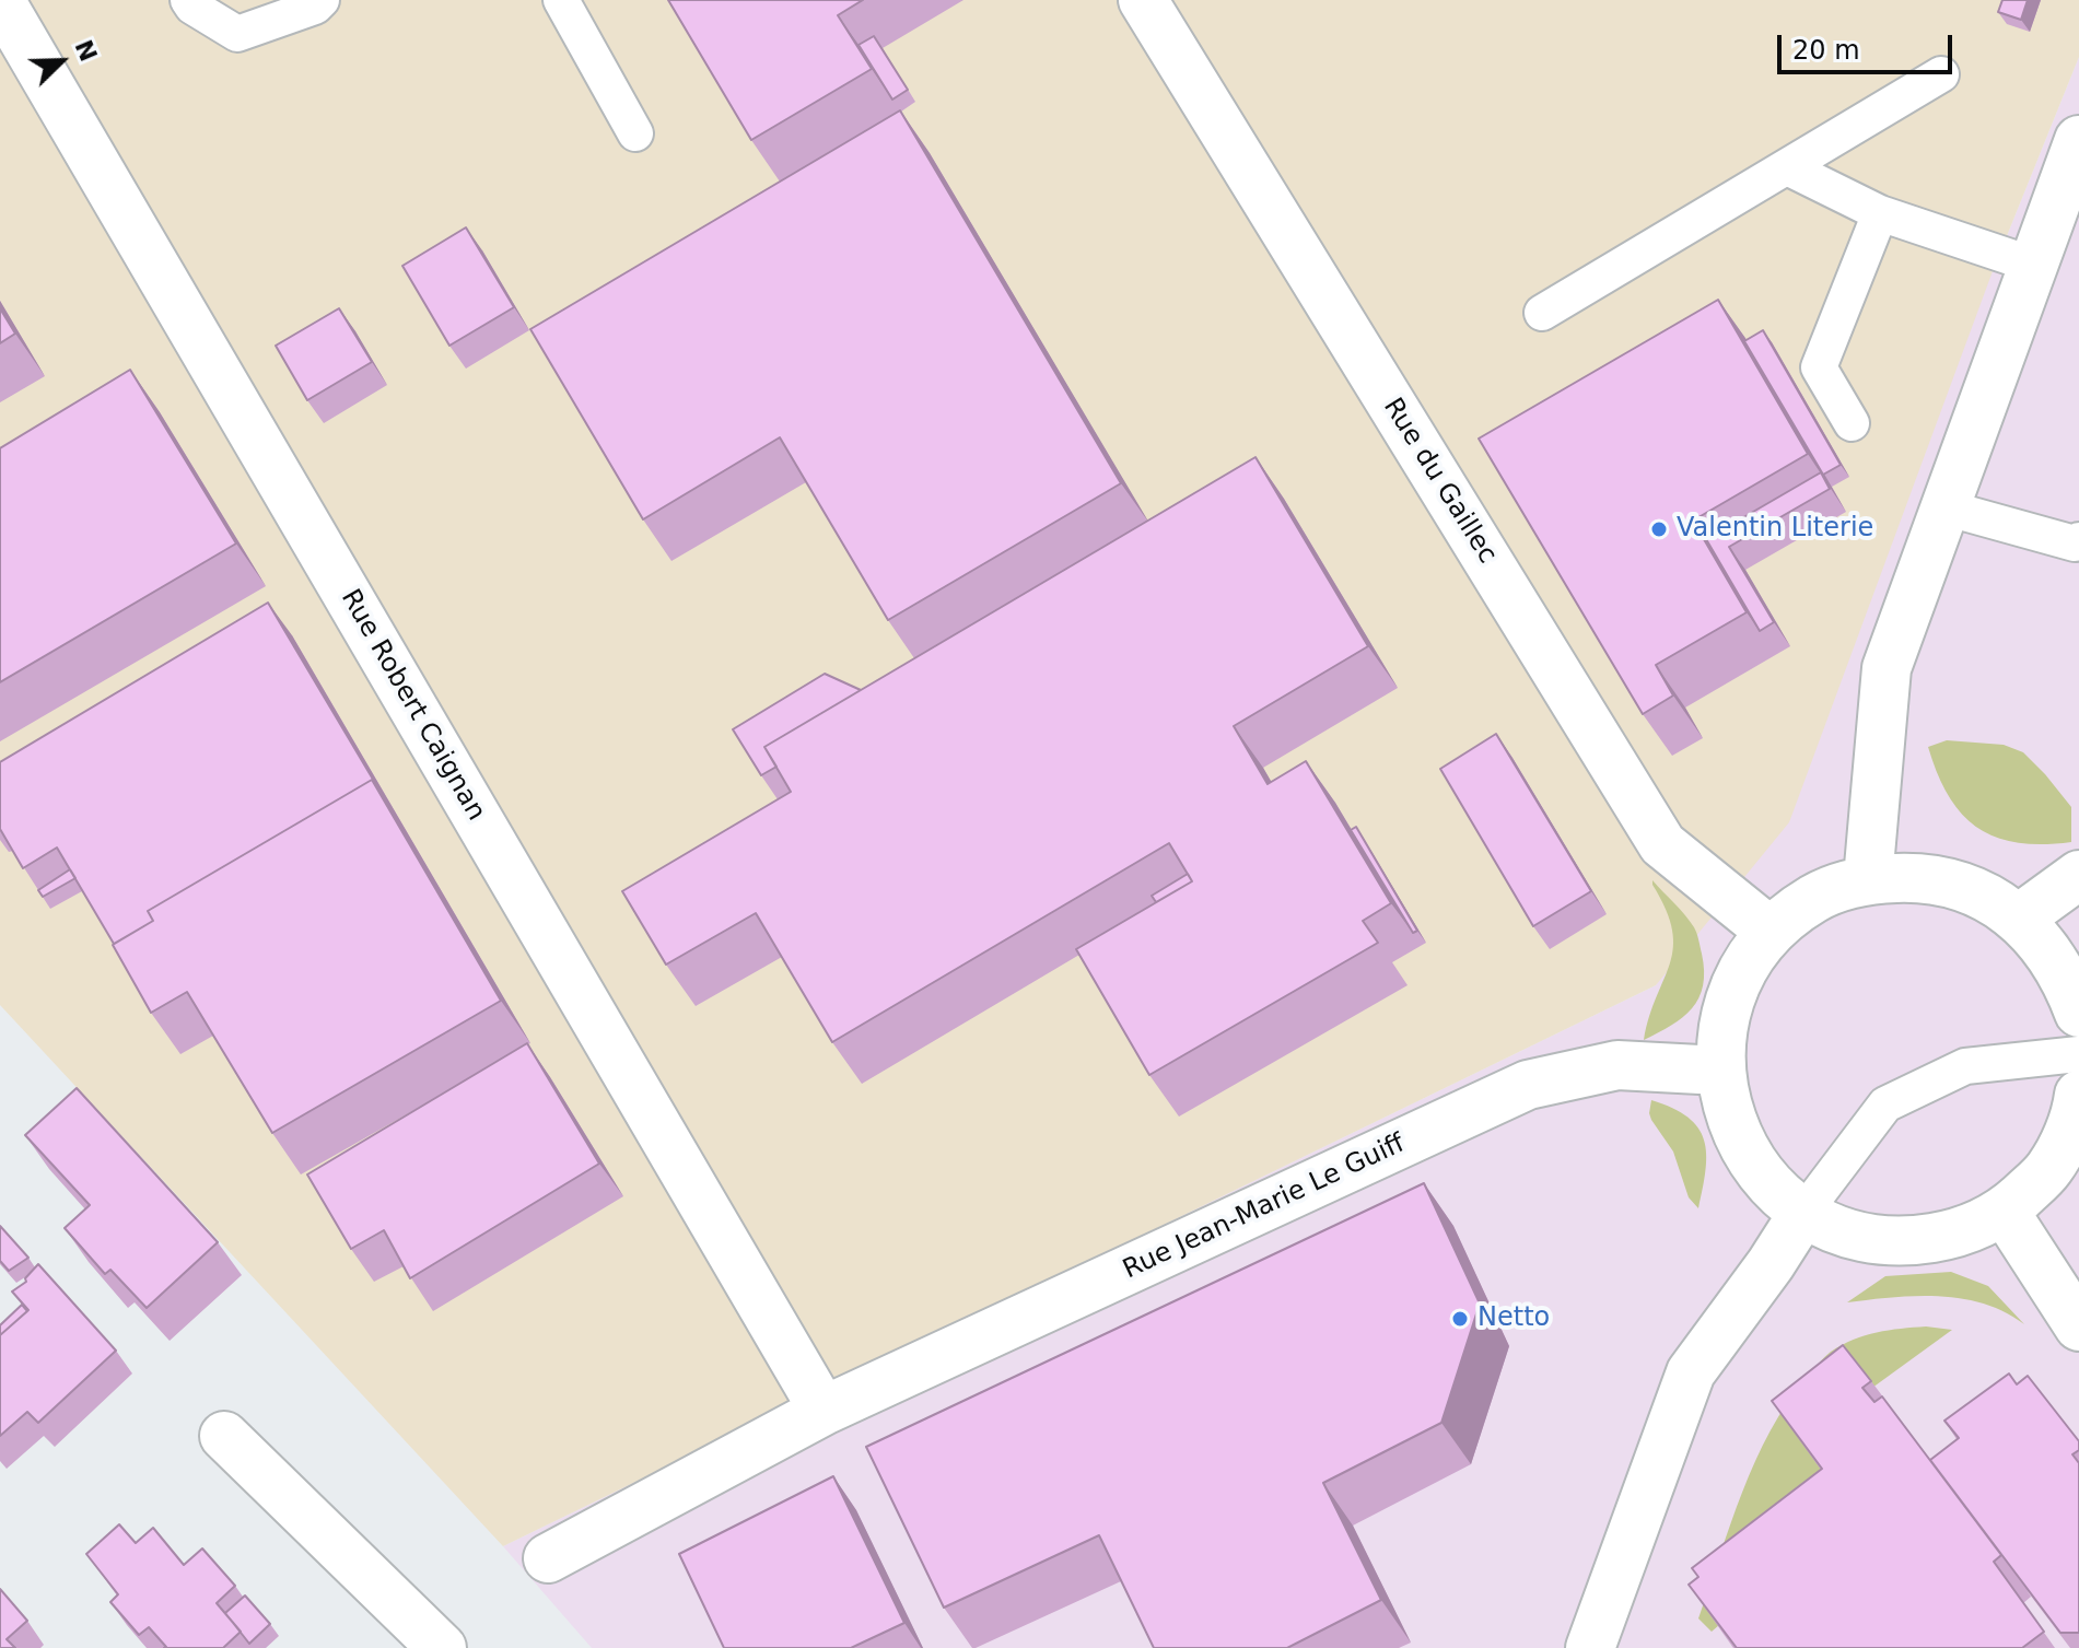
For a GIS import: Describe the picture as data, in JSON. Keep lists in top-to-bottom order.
{
  "streets": {
    "street": ["Rue du Gaillec", "Rue Robert Caignan", "Rue Jean-Marie Le Guiff"]
  },
  "crossings": [
    ["Rue Robert Caignan", "Rue Jean-Marie Le Guiff"]
  ],
  "places": ["Valentin Literie", "Netto"],
  "scale_bar": "20 m",
  "north": "top right"
}
